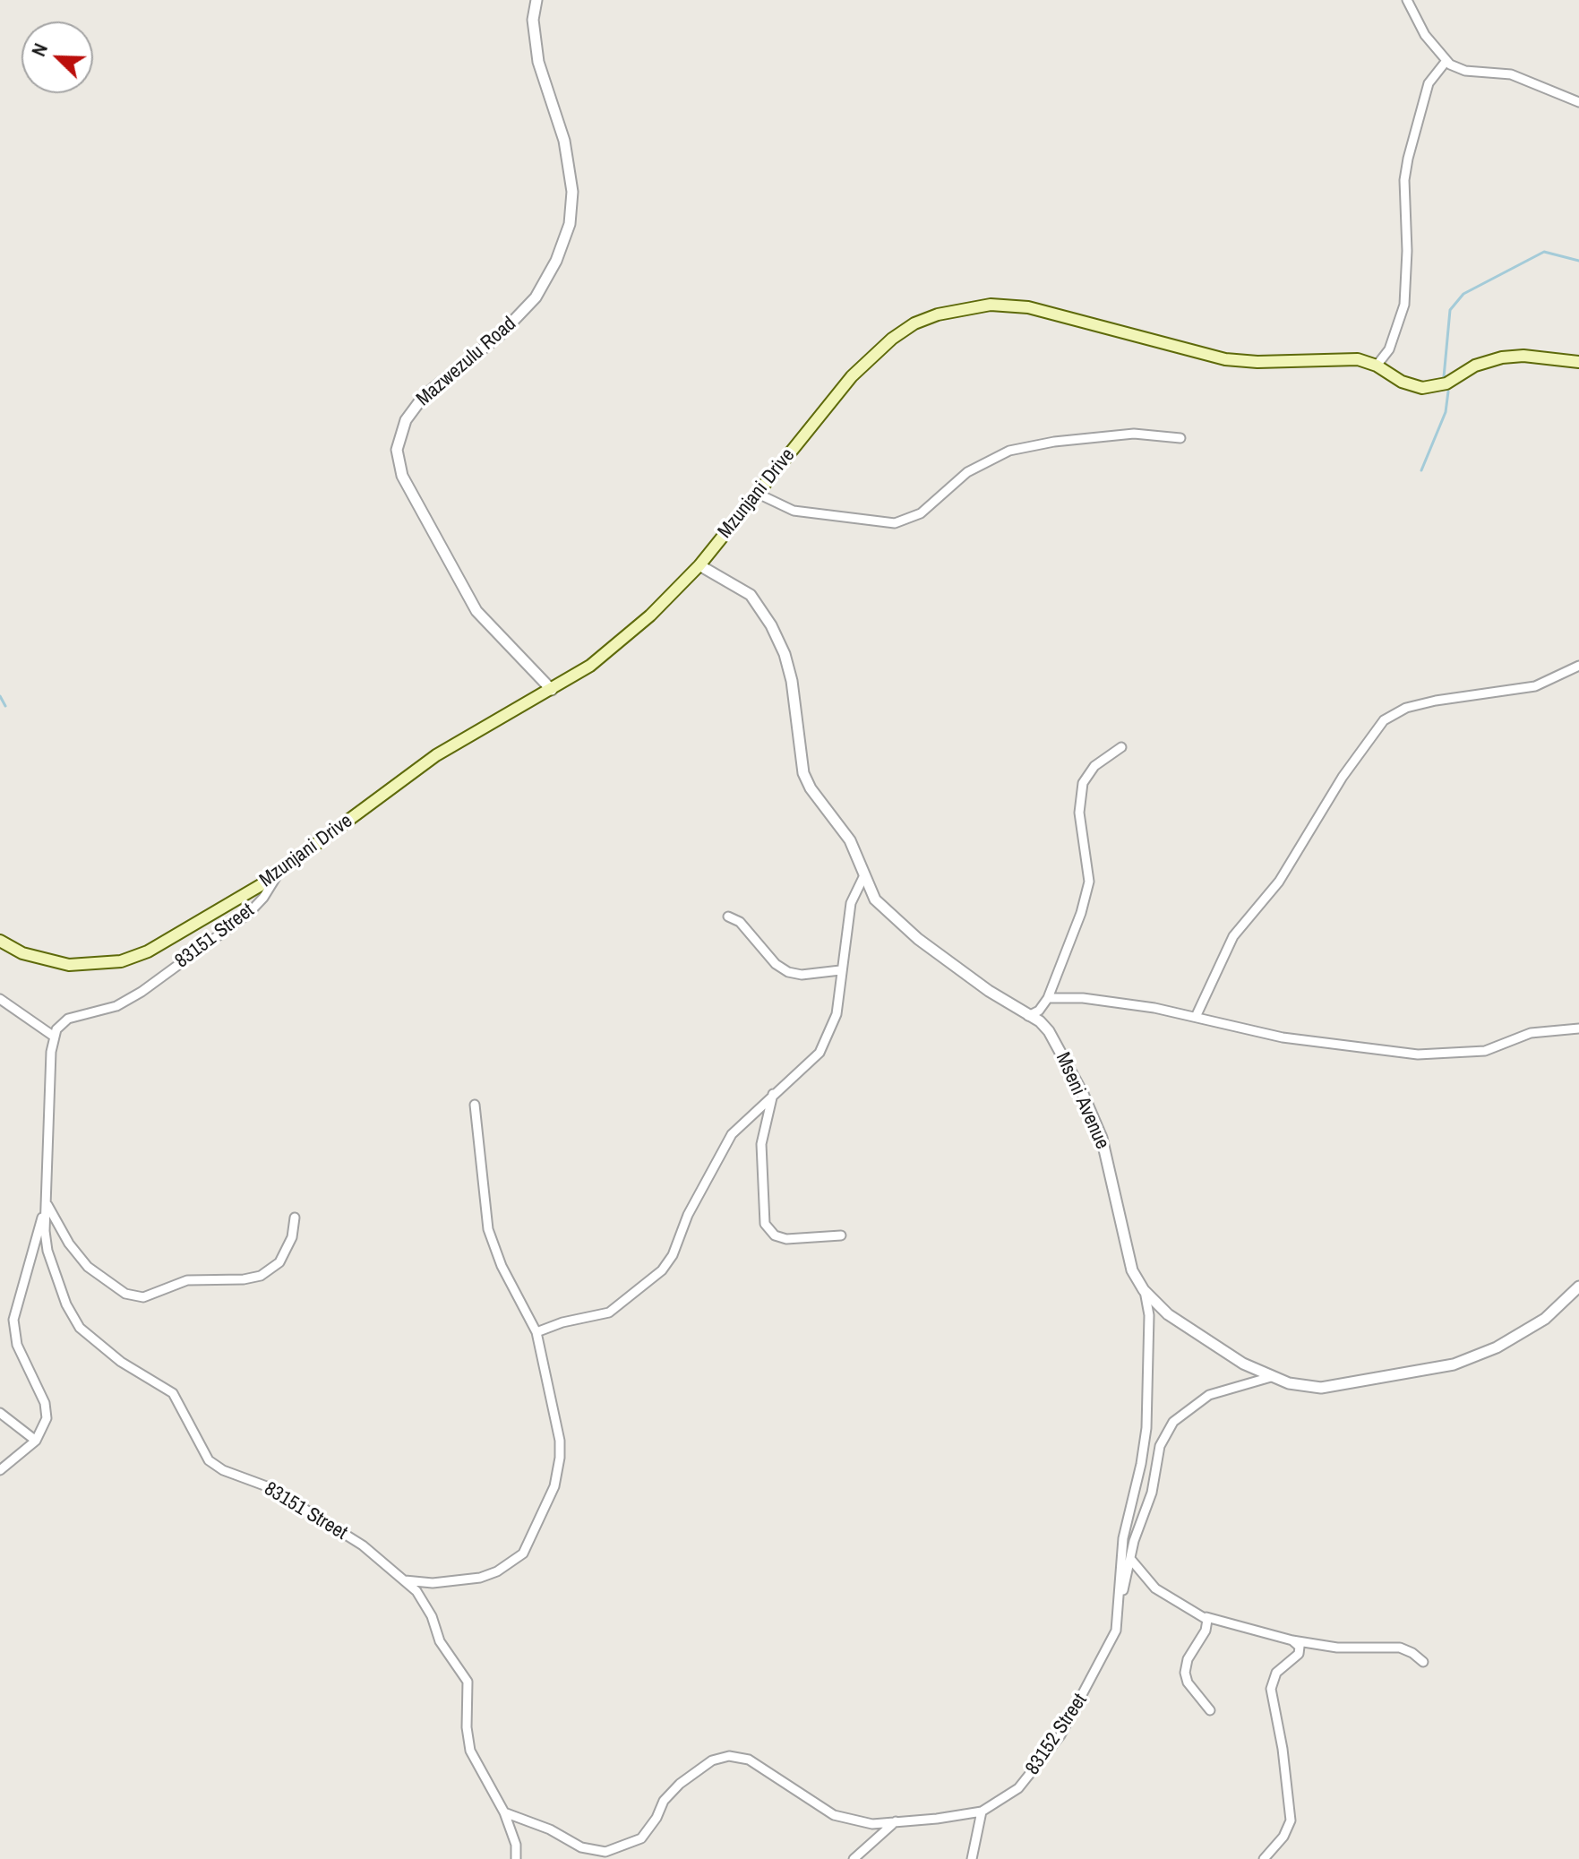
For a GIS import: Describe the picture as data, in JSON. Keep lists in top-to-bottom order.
{
  "streets": {
    "main road": ["Mzunjani Drive"],
    "street": [
      "Mazwezulu Road",
      "83151 Street",
      "Mseni Avenue",
      "83152 Street"
    ]
  },
  "crossings": [
    ["Mazwezulu Road", "Mzunjani Drive"],
    ["Mzunjani Drive", "83151 Street"],
    ["Mzunjani Drive", "Mseni Avenue"],
    ["Mseni Avenue", "83152 Street"]
  ],
  "north": "top left"
}
